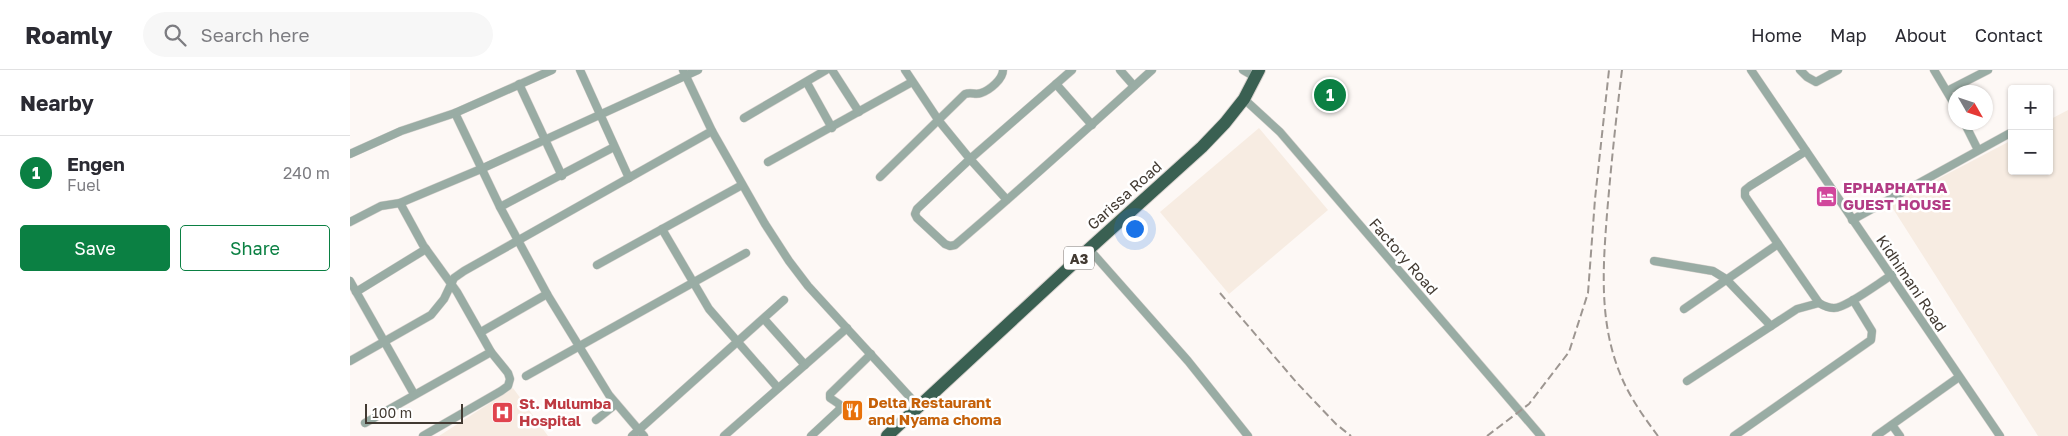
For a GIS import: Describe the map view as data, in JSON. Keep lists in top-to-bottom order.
{
  "streets": {
    "highway": ["Garissa Road", "A3"],
    "street": ["Factory Road", "Kidhimani Road"]
  },
  "crossings": [
    ["Garissa Road", "Factory Road"]
  ],
  "places": {
    "hotel": ["EPHAPHATHA GUEST HOUSE"],
    "restaurant": ["Delta Restaurant and Nyama choma"],
    "hospital": ["St. Mulumba Hospital"]
  },
  "scale_bar": "100 m",
  "north": "bottom right",
  "page": {
    "header": "Roamly",
    "search": "Search here",
    "nav": [
      "Home",
      "Map",
      "About",
      "Contact"
    ],
    "heading": "Nearby",
    "pins": "1",
    "map_buttons": ["+", "−"],
    "list": [
      {
        "mark": "1",
        "name": "Engen",
        "note": "Fuel",
        "value": "240 m"
      }
    ],
    "buttons": ["Save", "Share"],
    "scale": "100 m"
  }
}
